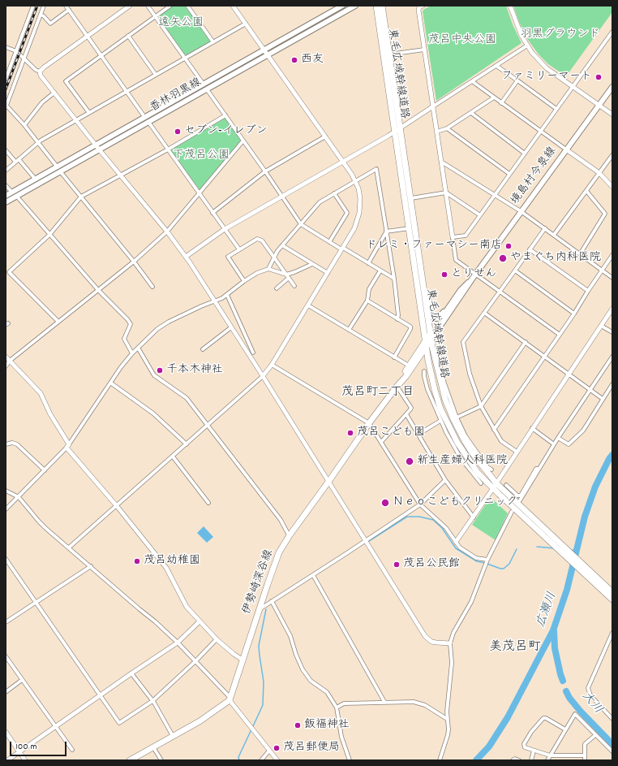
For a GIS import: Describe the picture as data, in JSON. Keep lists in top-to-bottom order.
{
  "streets": {
    "main road": [
      "東毛広域幹線道路",
      "香林羽黒線",
      "境島村今泉線",
      "伊勢崎深谷線"
    ]
  },
  "crossings": [
    ["東毛広域幹線道路", "境島村今泉線"],
    ["東毛広域幹線道路", "伊勢崎深谷線"],
    ["境島村今泉線", "伊勢崎深谷線"]
  ],
  "districts": ["茂呂町二丁目", "美茂呂町"],
  "water": ["広瀬川", "大川"],
  "parks": [
    "遠矢公園",
    "羽黒グラウンド",
    "茂呂中央公園",
    "下茂呂公園"
  ],
  "places": [
    "西友",
    "ファミリーマート",
    "セブン-イレブン",
    "ドレミ・ファーマシー南店",
    "やまぐち内科医院",
    "とりせん",
    "千本木神社",
    "茂呂こども園",
    "新生産婦人科医院",
    "Ｎｅｏこどもクリニック",
    "茂呂幼稚園",
    "茂呂公民館",
    "飯福神社",
    "茂呂郵便局"
  ],
  "scale_bar": "100 m"
}
